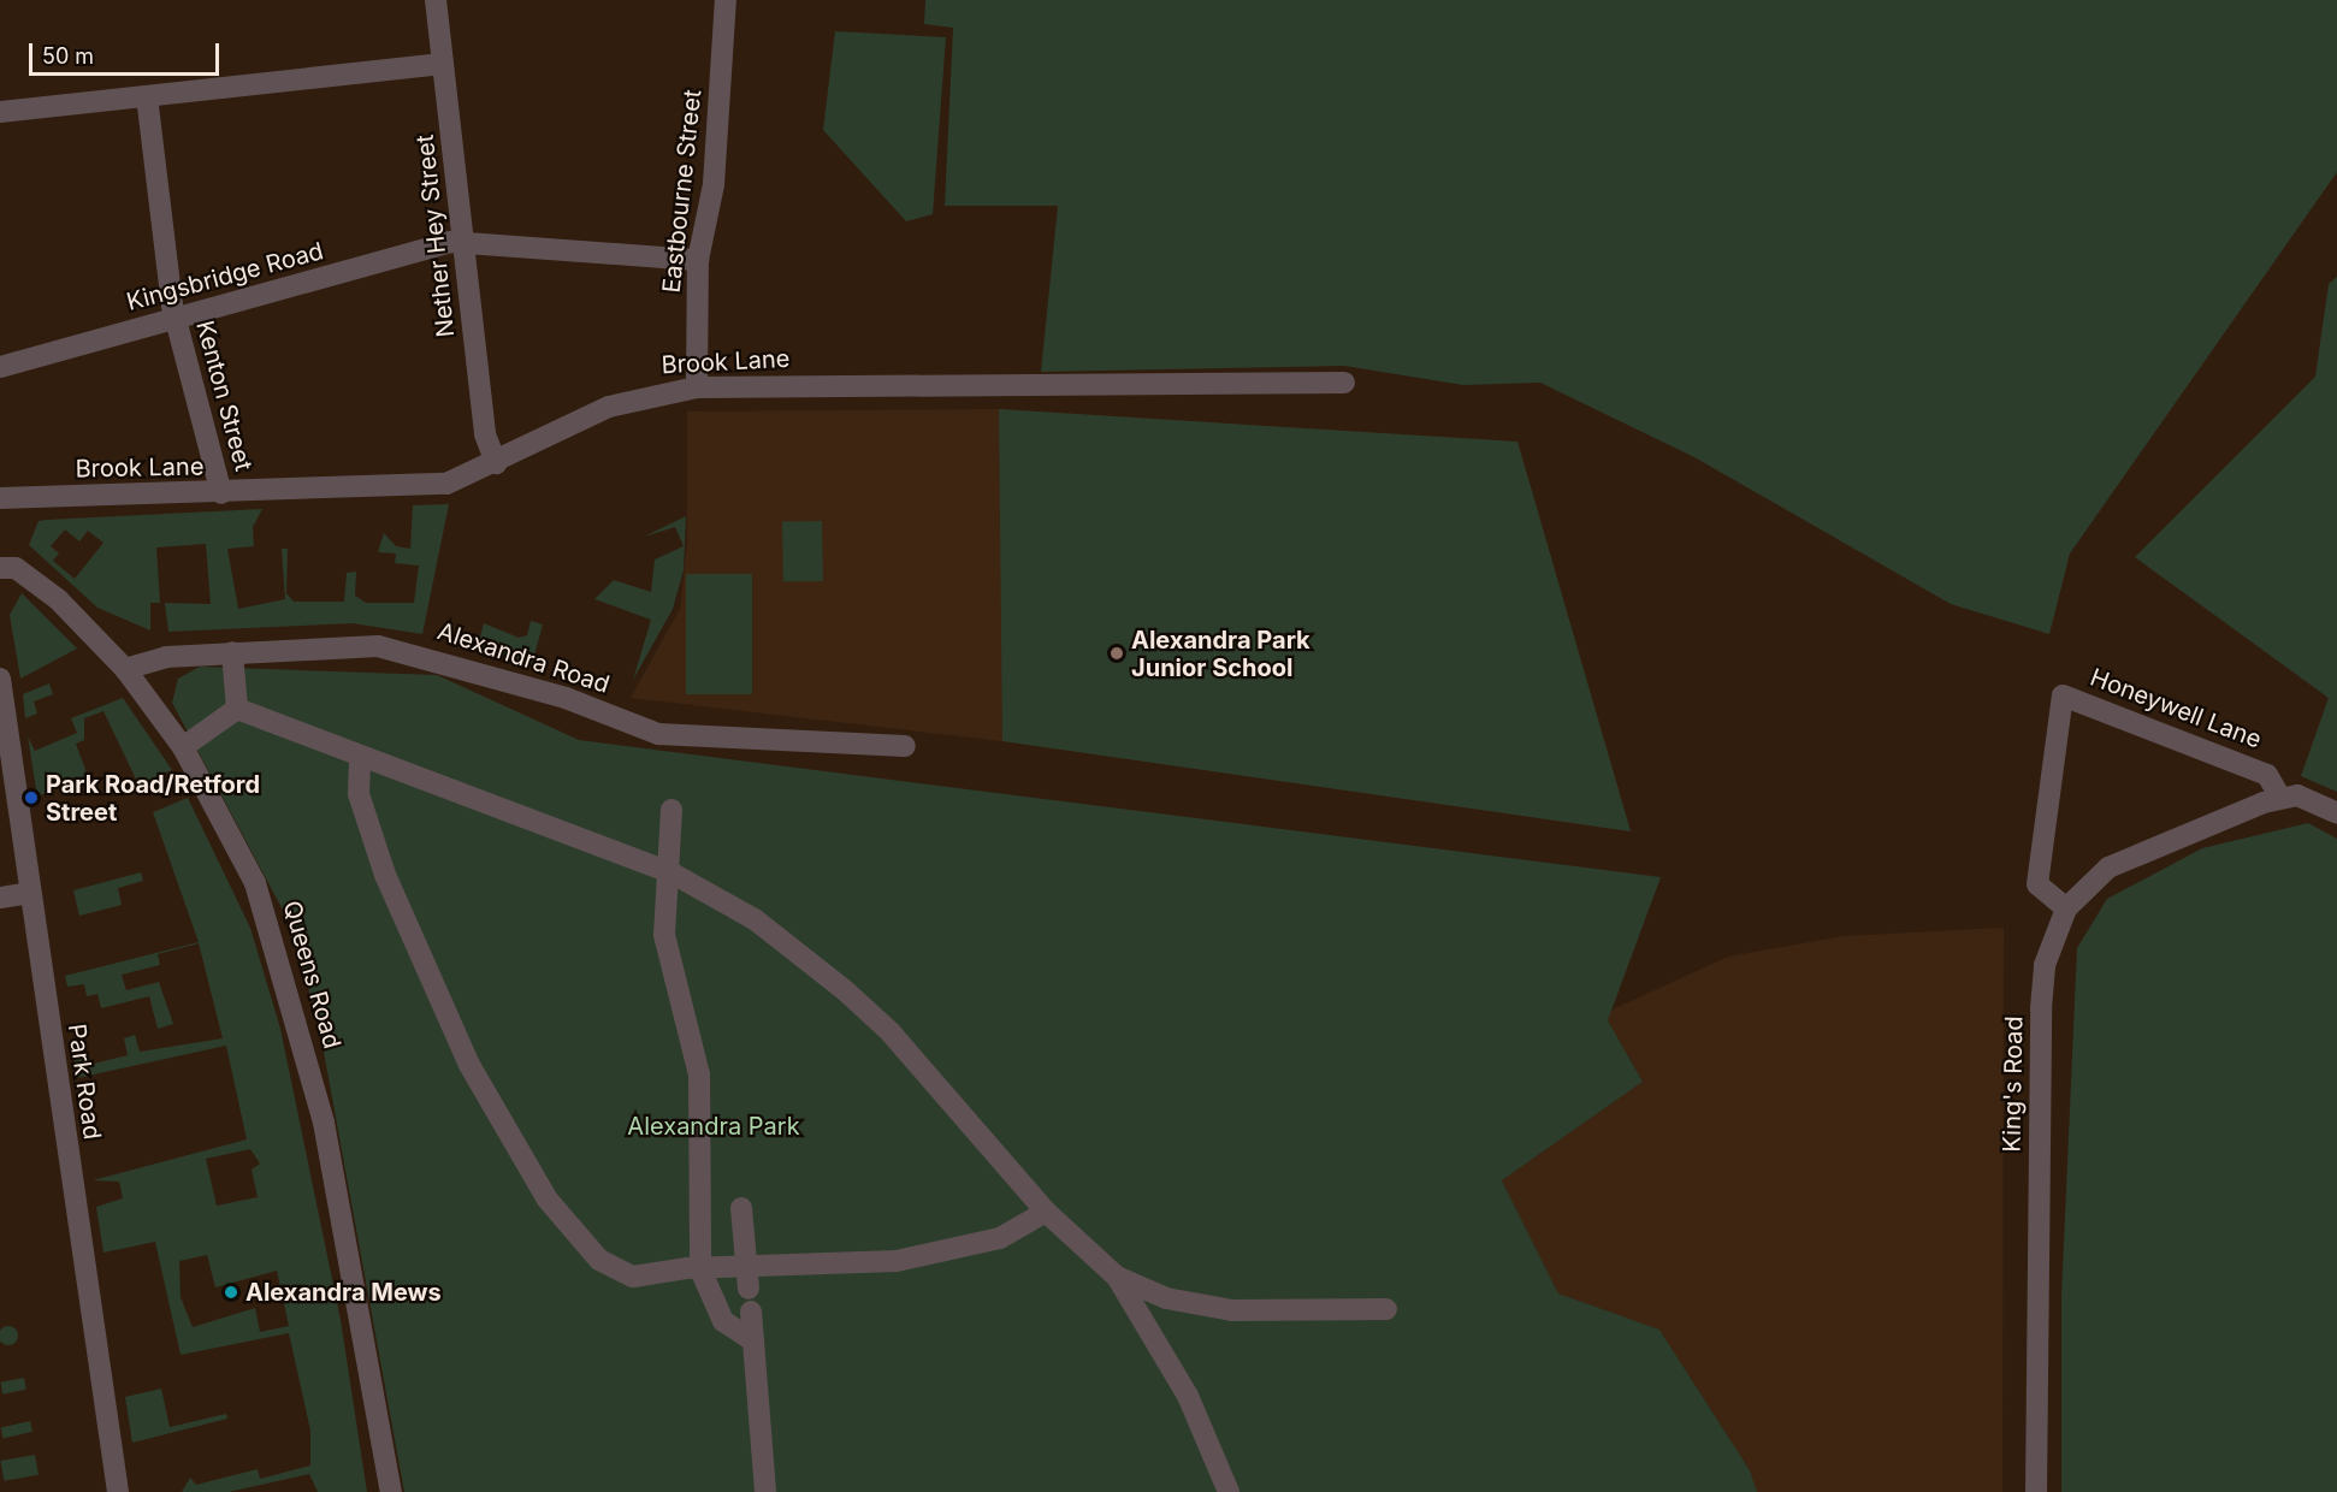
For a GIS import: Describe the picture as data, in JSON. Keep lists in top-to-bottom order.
{
  "streets": {
    "street": [
      "Eastbourne Street",
      "Nether Hey Street",
      "Kingsbridge Road",
      "Brook Lane",
      "Kenton Street",
      "Alexandra Road",
      "Honeywell Lane",
      "Queens Road",
      "Park Road",
      "King's Road"
    ]
  },
  "crossings": [
    ["Eastbourne Street", "Kingsbridge Road"],
    ["Eastbourne Street", "Brook Lane"],
    ["Nether Hey Street", "Kingsbridge Road"],
    ["Nether Hey Street", "Brook Lane"],
    ["Kingsbridge Road", "Kenton Street"],
    ["Brook Lane", "Kenton Street"],
    ["Alexandra Road", "Queens Road"],
    ["Honeywell Lane", "King's Road"]
  ],
  "parks": ["Alexandra Park"],
  "places": ["Alexandra Park Junior School", "Park Road/Retford Street", "Alexandra Mews"],
  "scale_bar": "50 m"
}
